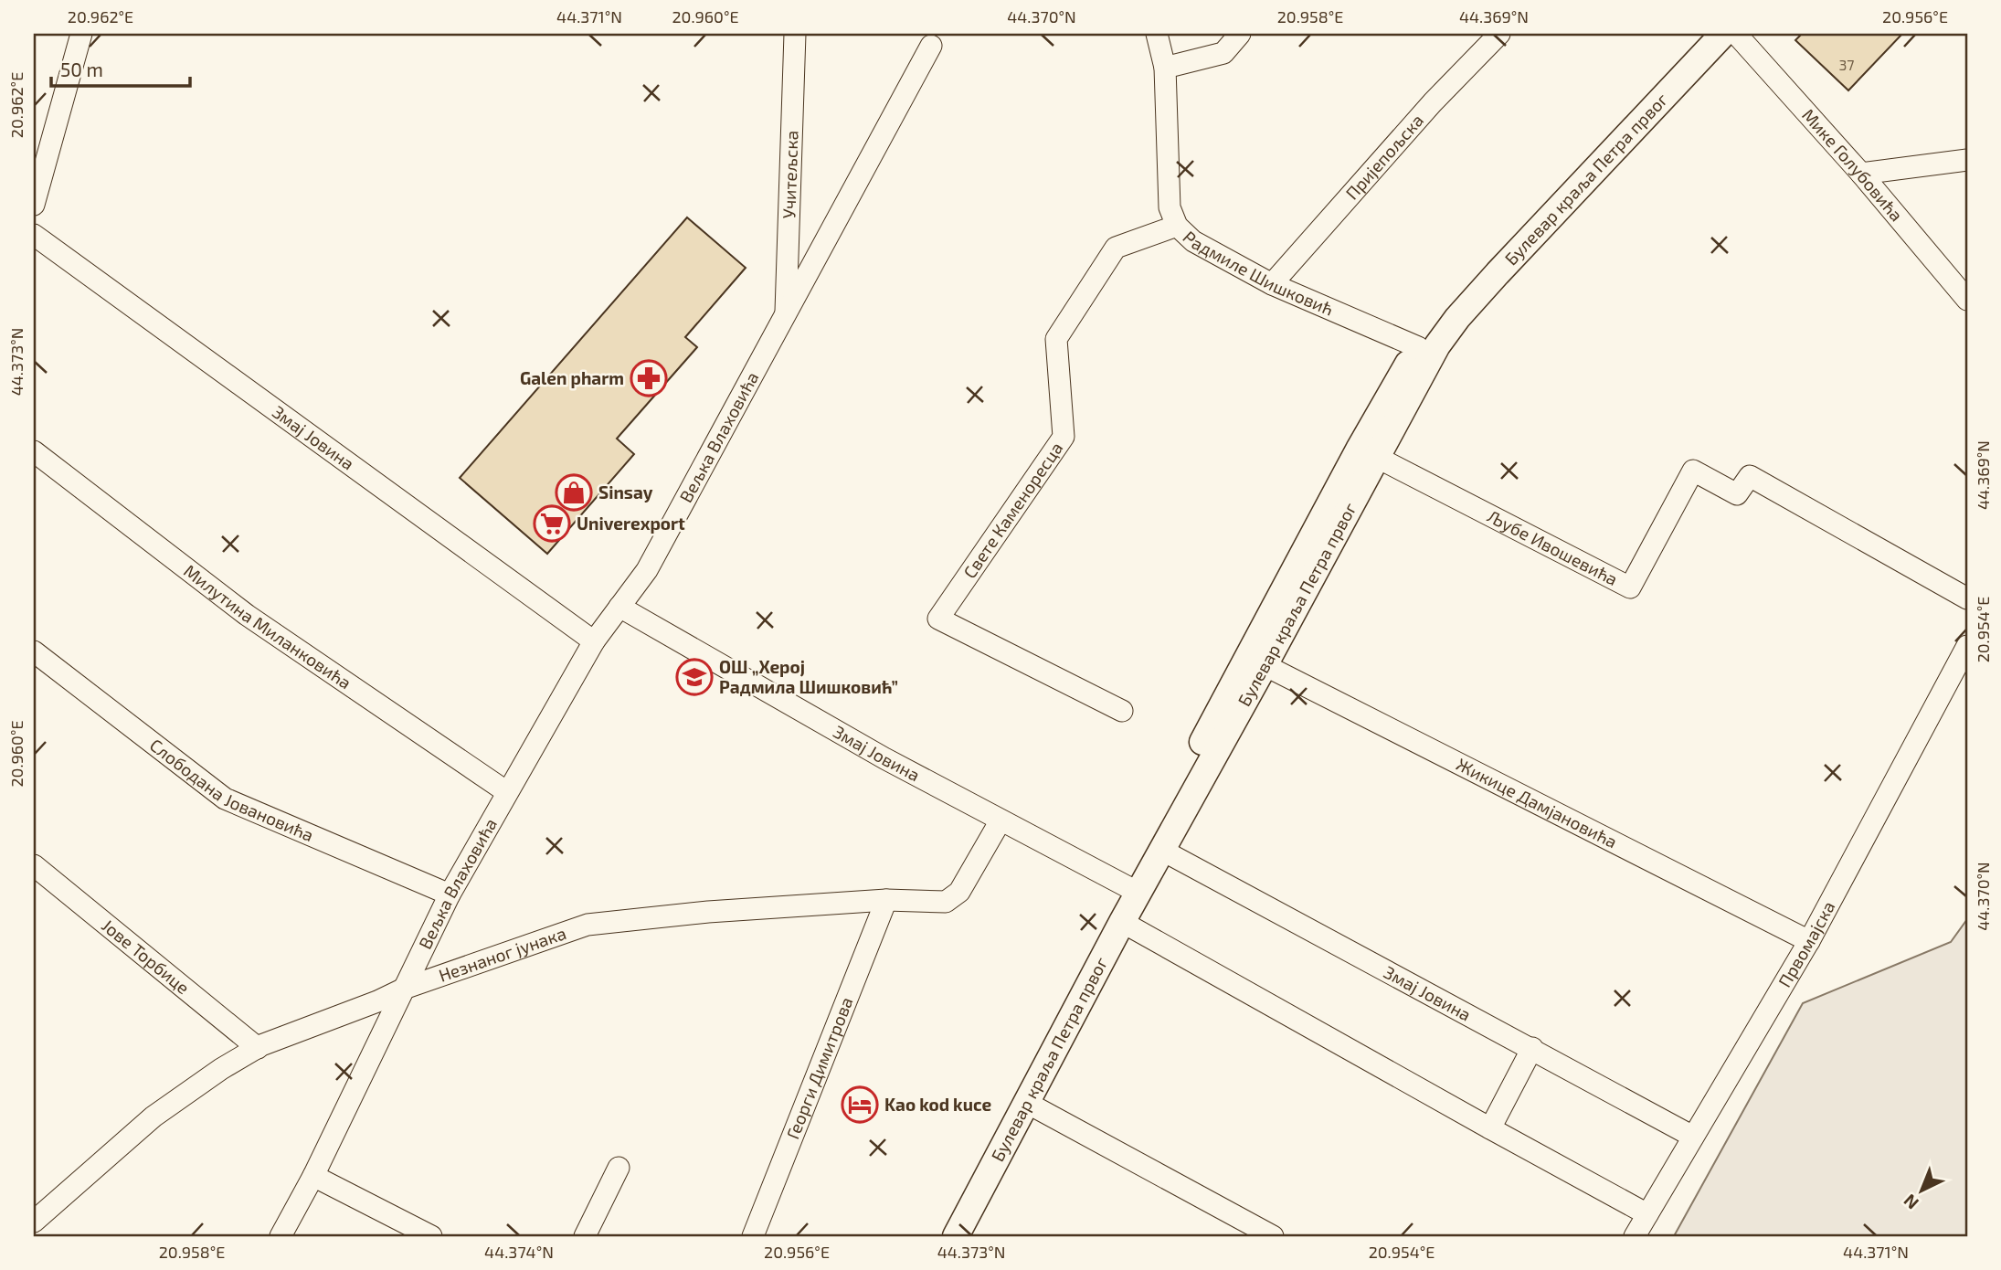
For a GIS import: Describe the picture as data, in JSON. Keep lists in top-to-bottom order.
{
  "streets": {
    "main road": ["Булевар краља Петра првог"],
    "street": [
      "Пријепољска",
      "Мике Голубовића",
      "Учитељска",
      "Радмиле Шишковић",
      "Вељка Влаховића",
      "Змај Јовина",
      "Свете Каменоресца",
      "Љубе Ивошевића",
      "Милутина Миланковића",
      "Слободана Јовановића",
      "Жикице Дамјановића",
      "Првомајска",
      "Незнаног јунака",
      "Јове Торбице",
      "Георги Димитрова"
    ]
  },
  "crossings": [
    ["Пријепољска", "Радмиле Шишковић"],
    ["Учитељска", "Вељка Влаховића"],
    ["Булевар краља Петра првог", "Радмиле Шишковић"],
    ["Булевар краља Петра првог", "Змај Јовина"],
    ["Булевар краља Петра првог", "Љубе Ивошевића"],
    ["Булевар краља Петра првог", "Жикице Дамјановића"],
    ["Радмиле Шишковић", "Свете Каменоресца"],
    ["Вељка Влаховића", "Змај Јовина"],
    ["Вељка Влаховића", "Милутина Миланковића"],
    ["Вељка Влаховића", "Слободана Јовановића"],
    ["Вељка Влаховића", "Незнаног јунака"],
    ["Змај Јовина", "Првомајска"],
    ["Змај Јовина", "Незнаног јунака"],
    ["Жикице Дамјановића", "Првомајска"],
    ["Незнаног јунака", "Јове Торбице"],
    ["Незнаног јунака", "Георги Димитрова"]
  ],
  "places": {
    "pharmacy": ["Galen pharm"],
    "shop": ["Sinsay"],
    "supermarket": ["Univerexport"],
    "school or university": ["ОШ „Херој Радмила Шишковић”"],
    "hotel": ["Kao kod kuce"]
  },
  "house_numbers": ["37"],
  "scale_bar": "50 m",
  "north": "bottom left",
  "coordinates": [
    "20.962°E",
    "44.371°N",
    "20.960°E",
    "44.370°N",
    "20.958°E",
    "44.369°N",
    "20.956°E",
    "44.373°N",
    "20.954°E",
    "44.374°N"
  ]
}
